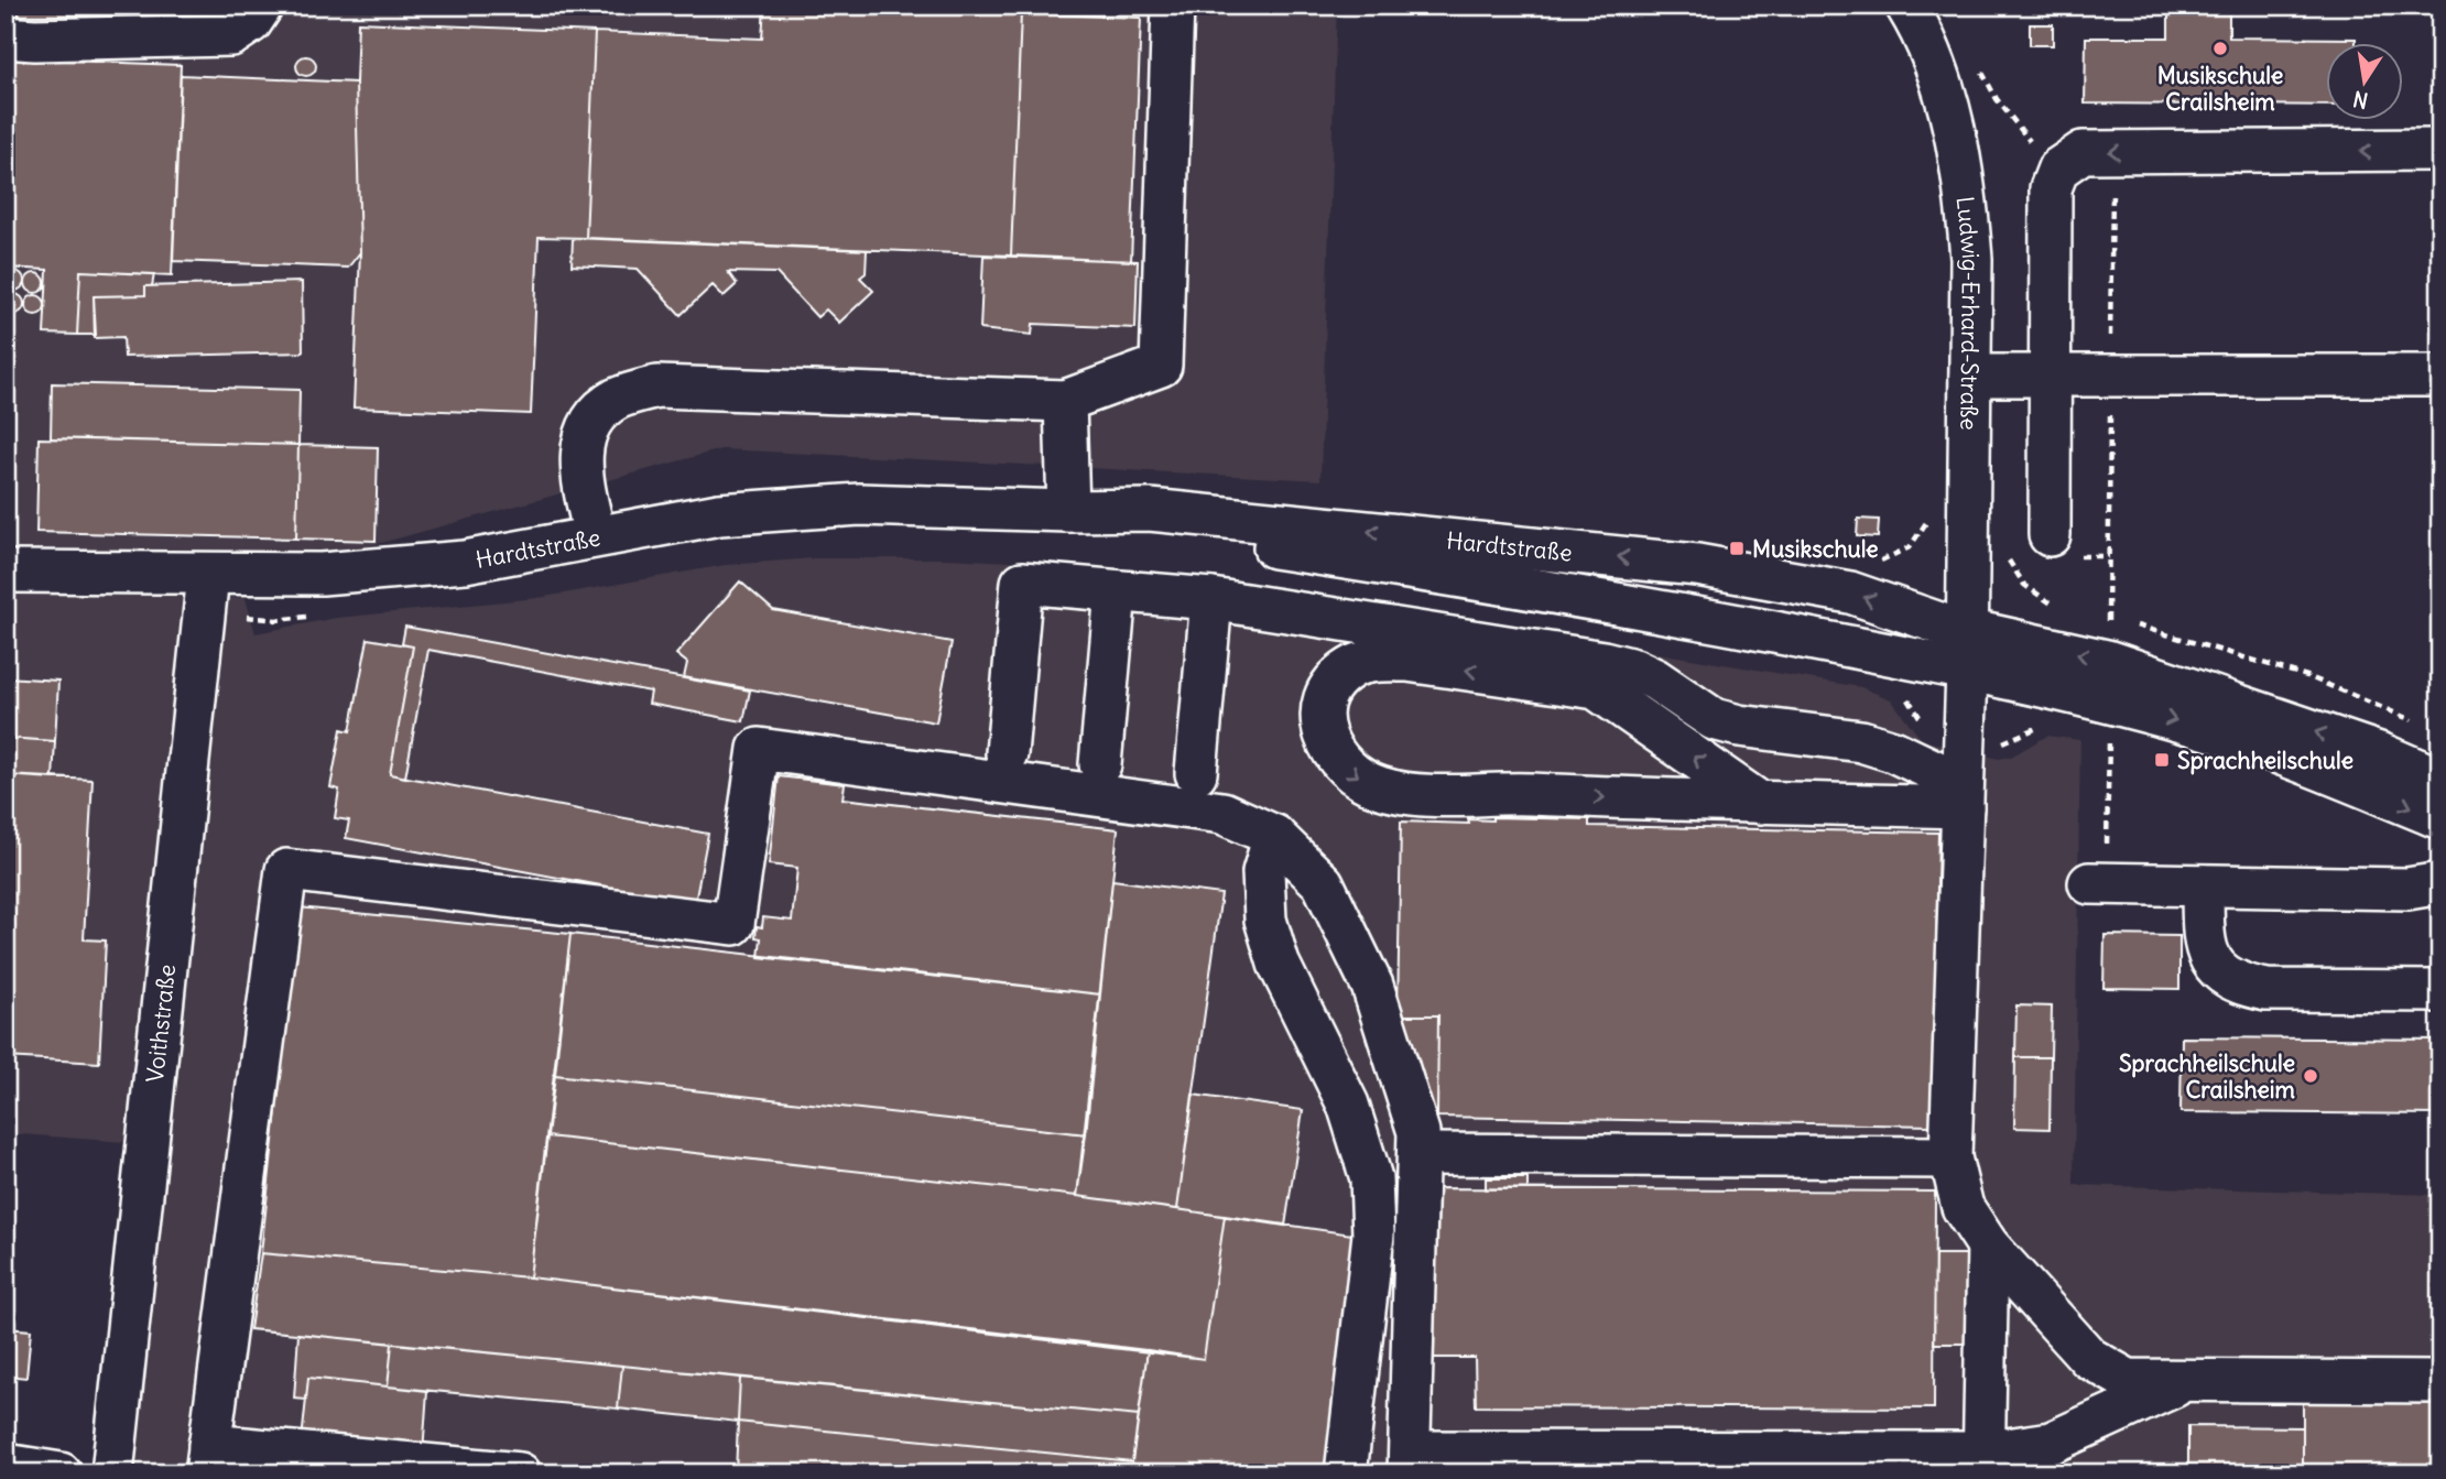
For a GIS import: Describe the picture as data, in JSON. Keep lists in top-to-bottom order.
{
  "streets": {
    "street": ["Ludwig-Erhard-Straße", "Hardtstraße", "Voithstraße"]
  },
  "crossings": [
    ["Ludwig-Erhard-Straße", "Hardtstraße"],
    ["Hardtstraße", "Voithstraße"]
  ],
  "places": {
    "other": ["Musikschule Crailsheim", "Sprachheilschule Crailsheim"],
    "transit": ["Musikschule", "Sprachheilschule"]
  },
  "north": "bottom"
}
